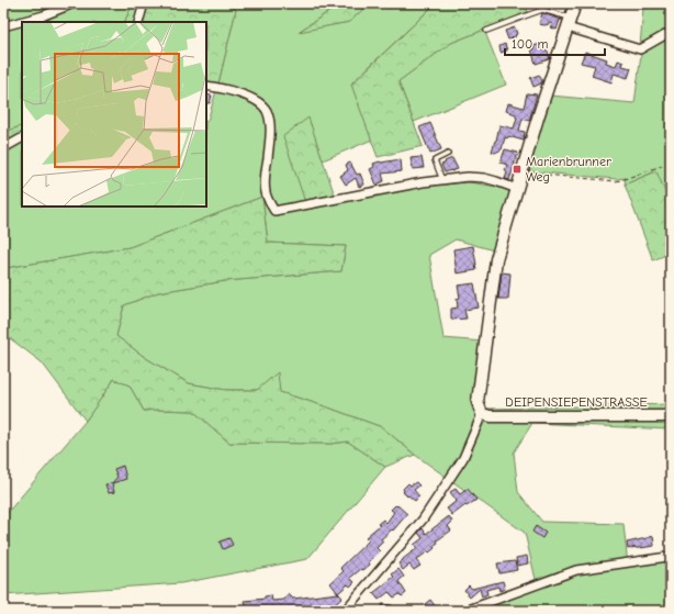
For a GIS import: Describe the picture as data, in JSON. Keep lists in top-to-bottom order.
{
  "streets": {
    "street": ["DEIPENSIEPENSTRASSE"]
  },
  "places": {
    "transit": ["Marienbrunner Weg"]
  },
  "scale_bar": "100 m"
}
